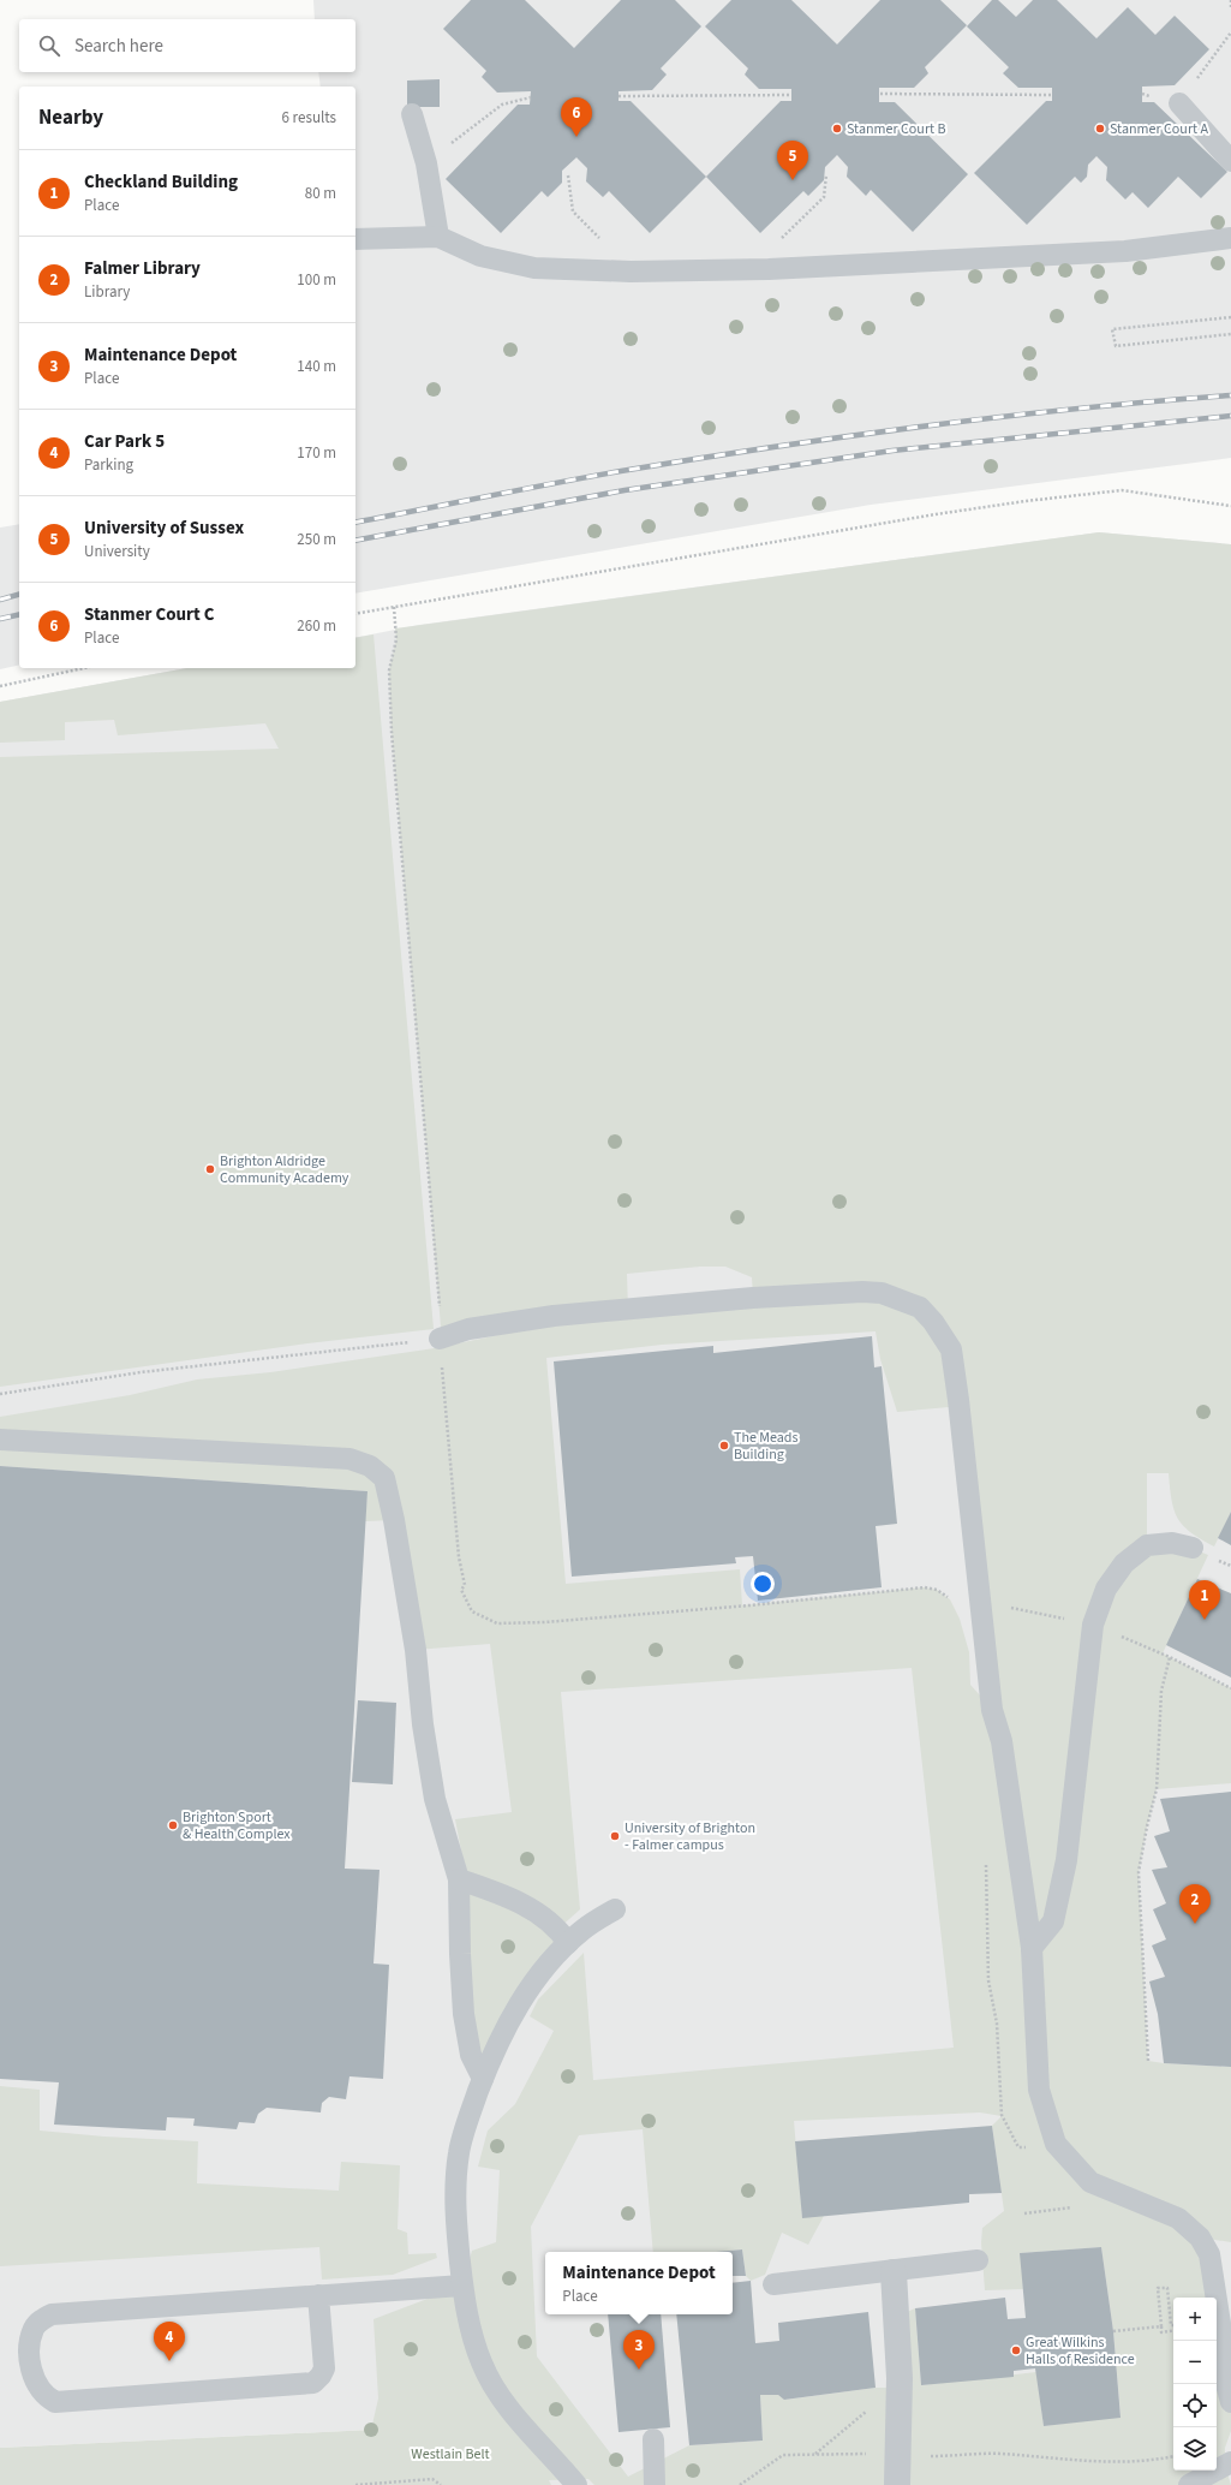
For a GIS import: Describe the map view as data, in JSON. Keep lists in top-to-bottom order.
{
  "parks": ["Westlain Belt"],
  "places": [
    "Stanmer Court B",
    "Stanmer Court A",
    "Brighton Aldridge Community Academy",
    "The Meads Building",
    "Brighton Sport & Health Complex",
    "University of Brighton - Falmer campus",
    "Great Wilkins Halls of Residence"
  ],
  "page": {
    "search": "Search here",
    "heading": ["Nearby", "6 results"],
    "pins": [
      "6",
      "5",
      "1",
      "2",
      "4",
      "3"
    ],
    "list": [
      {
        "mark": "1",
        "name": "Checkland Building",
        "note": "Place",
        "value": "80 m"
      },
      {
        "mark": "2",
        "name": "Falmer Library",
        "note": "Library",
        "value": "100 m"
      },
      {
        "mark": "3",
        "name": "Maintenance Depot",
        "note": "Place",
        "value": "140 m"
      },
      {
        "mark": "4",
        "name": "Car Park 5",
        "note": "Parking",
        "value": "170 m"
      },
      {
        "mark": "5",
        "name": "University of Sussex",
        "note": "University",
        "value": "250 m"
      },
      {
        "mark": "6",
        "name": "Stanmer Court C",
        "note": "Place",
        "value": "260 m"
      }
    ],
    "popup": ["Maintenance Depot", "Place"],
    "map_buttons": ["+", "−"]
  }
}
